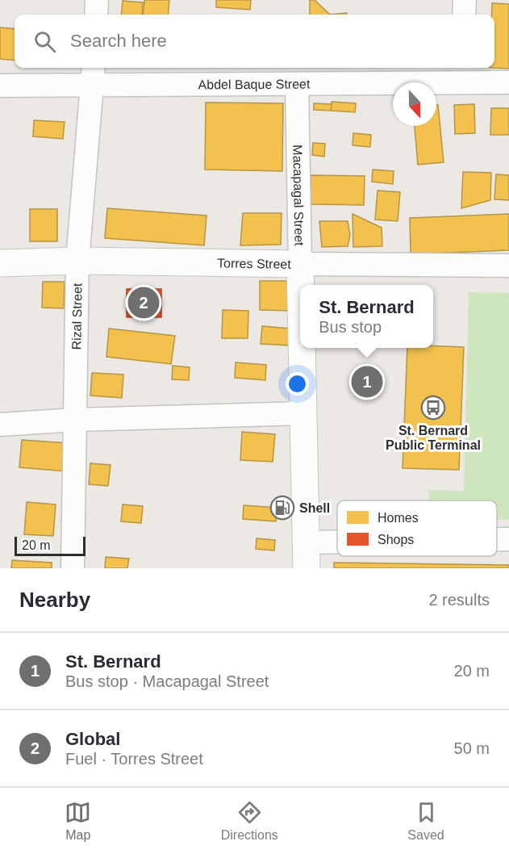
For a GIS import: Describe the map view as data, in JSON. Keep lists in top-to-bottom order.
{
  "streets": {
    "street": [
      "Abdel Baque Street",
      "Macapagal Street",
      "Torres Street",
      "Rizal Street"
    ]
  },
  "crossings": [
    ["Abdel Baque Street", "Macapagal Street"],
    ["Abdel Baque Street", "Rizal Street"],
    ["Macapagal Street", "Torres Street"],
    ["Torres Street", "Rizal Street"]
  ],
  "places": {
    "bus stop": ["St. Bernard Public Terminal"],
    "fuel station": ["Shell"]
  },
  "legend": ["Homes", "Shops"],
  "scale_bar": "20 m",
  "north": "bottom",
  "page": {
    "search": "Search here",
    "popup": ["St. Bernard", "Bus stop"],
    "pins": ["2", "1"],
    "scale": "20 m",
    "heading": ["Nearby", "2 results"],
    "list": [
      {
        "mark": "1",
        "name": "St. Bernard",
        "note": "Bus stop · Macapagal Street",
        "value": "20 m"
      },
      {
        "mark": "2",
        "name": "Global",
        "note": "Fuel · Torres Street",
        "value": "50 m"
      }
    ],
    "nav": ["Map", "Directions", "Saved"]
  }
}
